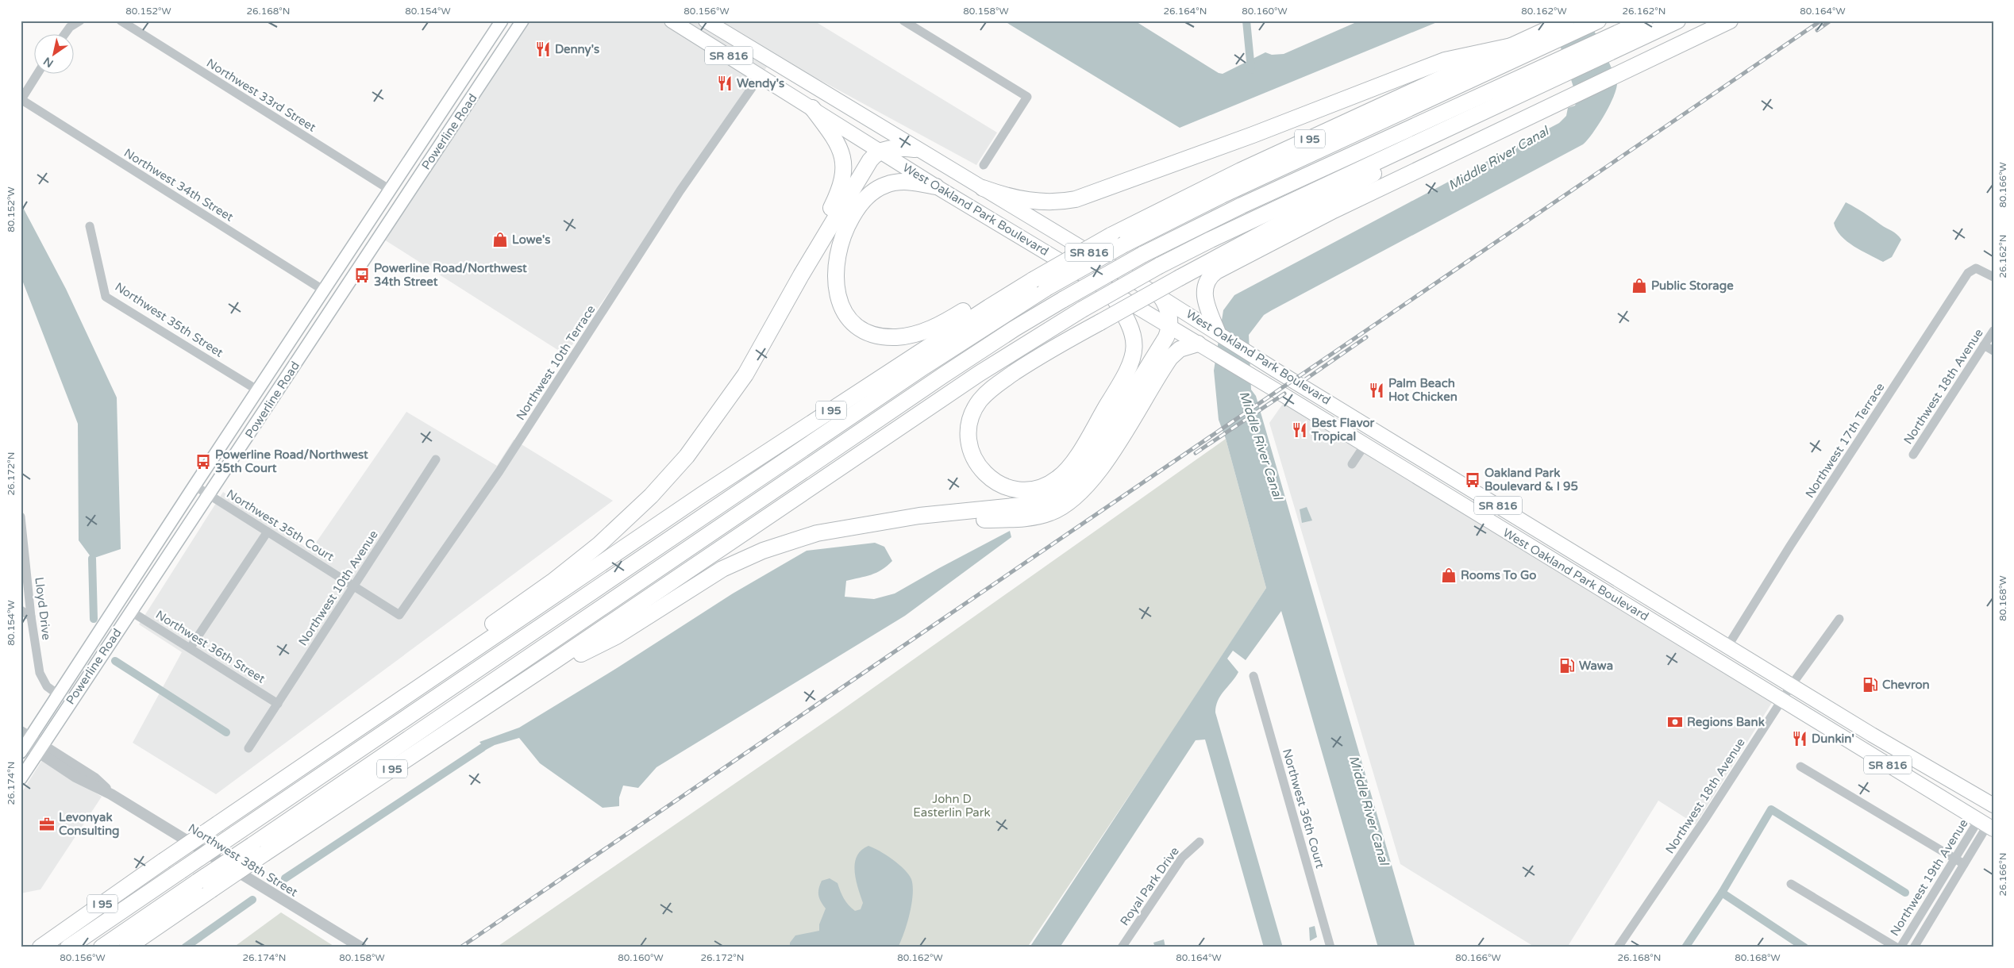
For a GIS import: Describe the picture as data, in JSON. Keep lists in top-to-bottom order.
{
  "streets": {
    "highway": ["I 95"],
    "main road": ["SR 816", "Powerline Road", "West Oakland Park Boulevard"],
    "street": [
      "Northwest 33rd Street",
      "Northwest 34th Street",
      "Northwest 35th Street",
      "Northwest 10th Terrace",
      "Northwest 18th Avenue",
      "Northwest 17th Terrace",
      "Northwest 35th Court",
      "Northwest 10th Avenue",
      "Lloyd Drive",
      "Northwest 36th Street",
      "Northwest 36th Court",
      "Northwest 38th Street",
      "Northwest 19th Avenue",
      "Royal Park Drive"
    ]
  },
  "crossings": [
    ["Northwest 33rd Street", "Powerline Road"],
    ["Powerline Road", "Northwest 34th Street"],
    ["Powerline Road", "Northwest 35th Street"],
    ["Powerline Road", "Northwest 35th Court"],
    ["Powerline Road", "Lloyd Drive"],
    ["Powerline Road", "Northwest 36th Street"],
    ["Powerline Road", "Northwest 38th Street"],
    ["West Oakland Park Boulevard", "Northwest 10th Terrace"],
    ["West Oakland Park Boulevard", "Northwest 18th Avenue"],
    ["West Oakland Park Boulevard", "Northwest 17th Terrace"],
    ["West Oakland Park Boulevard", "Northwest 19th Avenue"],
    ["Northwest 10th Terrace", "Northwest 35th Court"],
    ["Northwest 10th Terrace", "Northwest 10th Avenue"],
    ["Northwest 35th Court", "Northwest 10th Avenue"],
    ["Northwest 10th Avenue", "Northwest 36th Street"]
  ],
  "water": ["Middle River Canal"],
  "parks": ["John D Easterlin Park"],
  "places": {
    "restaurant": [
      "Denny's",
      "Wendy's",
      "Palm Beach Hot Chicken",
      "Best Flavor Tropical",
      "Dunkin'"
    ],
    "shop": ["Lowe's", "Public Storage", "Rooms To Go"],
    "bus stop": ["Powerline Road/Northwest 34th Street", "Powerline Road/Northwest 35th Court", "Oakland Park Boulevard & I 95"],
    "fuel station": ["Wawa", "Chevron"],
    "bank": ["Regions Bank"],
    "office": ["Levonyak Consulting"]
  },
  "north": "bottom left",
  "coordinates": [
    "80.152°W",
    "26.168°N",
    "80.154°W",
    "80.156°W",
    "80.158°W",
    "26.164°N",
    "80.160°W",
    "80.162°W",
    "26.162°N",
    "80.164°W",
    "80.166°W",
    "26.172°N",
    "80.168°W",
    "26.174°N",
    "26.166°N"
  ]
}
